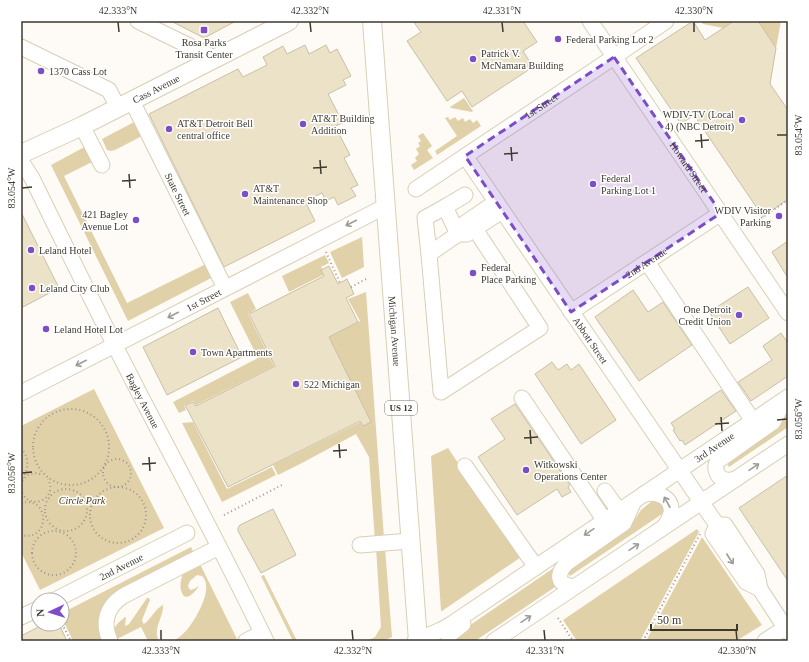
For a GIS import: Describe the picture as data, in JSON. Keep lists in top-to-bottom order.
{
  "streets": {
    "main road": ["Cass Avenue", "Michigan Avenue", "US 12"],
    "street": [
      "1st Street",
      "Howard Street",
      "State Street",
      "2nd Avenue",
      "Abbott Street",
      "Bagley Avenue",
      "3rd Avenue"
    ]
  },
  "crossings": [
    ["Cass Avenue", "State Street"],
    ["1st Street", "Howard Street"],
    ["1st Street", "State Street"],
    ["1st Street", "Michigan Avenue"],
    ["1st Street", "Abbott Street"],
    ["1st Street", "Bagley Avenue"],
    ["Howard Street", "2nd Avenue"],
    ["2nd Avenue", "Abbott Street"],
    ["Michigan Avenue", "3rd Avenue"],
    ["Abbott Street", "3rd Avenue"]
  ],
  "one_way": ["1st Street"],
  "parks": ["Circle Park"],
  "places": {
    "transit": ["Rosa Parks Transit Center"],
    "other": [
      "Federal Parking Lot 2",
      "Patrick V. McNamara Building",
      "1370 Cass Lot",
      "WDIV-TV (Local 4) (NBC Detroit)",
      "AT&T Building Addition",
      "AT&T Detroit Bell central office",
      "Federal Parking Lot 1",
      "AT&T Maintenance Shop",
      "WDIV Visitor Parking",
      "421 Bagley Avenue Lot",
      "Leland Hotel",
      "Federal Place Parking",
      "Leland City Club",
      "One Detroit Credit Union",
      "Leland Hotel Lot",
      "Town Apartments",
      "522 Michigan",
      "Witkowski Operations Center"
    ]
  },
  "scale_bar": "50 m",
  "north": "left",
  "coordinates": [
    "42.333°N",
    "42.332°N",
    "42.331°N",
    "42.330°N",
    "83.054°W",
    "83.056°W"
  ]
}
